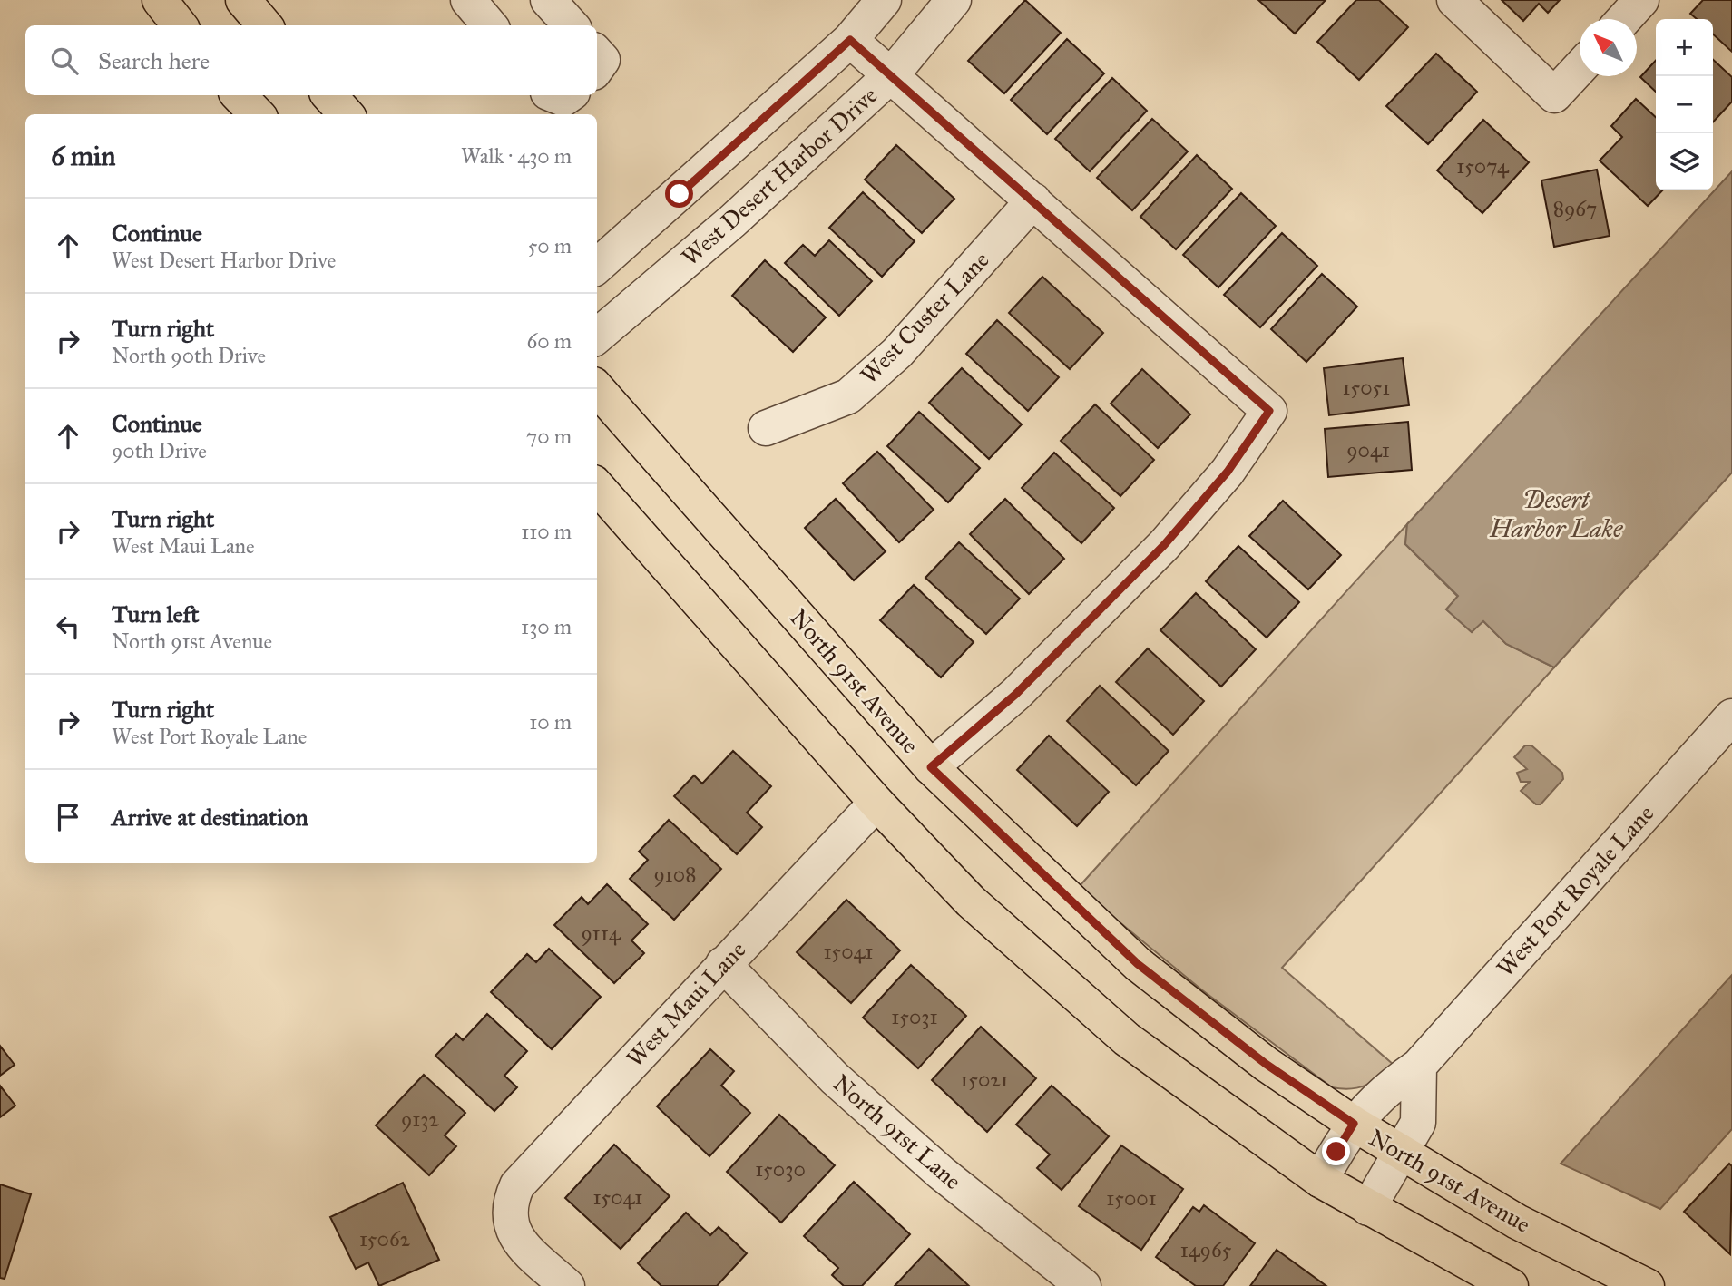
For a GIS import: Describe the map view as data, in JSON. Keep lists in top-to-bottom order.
{
  "streets": {
    "main road": ["North 91st Avenue"],
    "street": [
      "West Desert Harbor Drive",
      "West Custer Lane",
      "West Port Royale Lane",
      "West Maui Lane",
      "North 91st Lane"
    ]
  },
  "crossings": [
    ["North 91st Avenue", "West Port Royale Lane"],
    ["West Maui Lane", "North 91st Lane"]
  ],
  "water": ["Desert Harbor Lake"],
  "house_numbers": [
    "15074",
    "8967",
    "15051",
    "9041",
    "9108",
    "9114",
    "15041",
    "15031",
    "15021",
    "9132",
    "15030",
    "15041",
    "15001",
    "15062",
    "14965"
  ],
  "north": "top left",
  "page": {
    "map_buttons": ["+", "−"],
    "search": "Search here",
    "heading": ["6 min", "Walk · 430 m"],
    "list": [
      ["Continue", "West Desert Harbor Drive", "50 m"],
      ["Turn right", "North 90th Drive", "60 m"],
      ["Continue", "90th Drive", "70 m"],
      ["Turn right", "West Maui Lane", "110 m"],
      ["Turn left", "North 91st Avenue", "130 m"],
      ["Turn right", "West Port Royale Lane", "10 m"],
      "Arrive at destination"
    ]
  }
}
